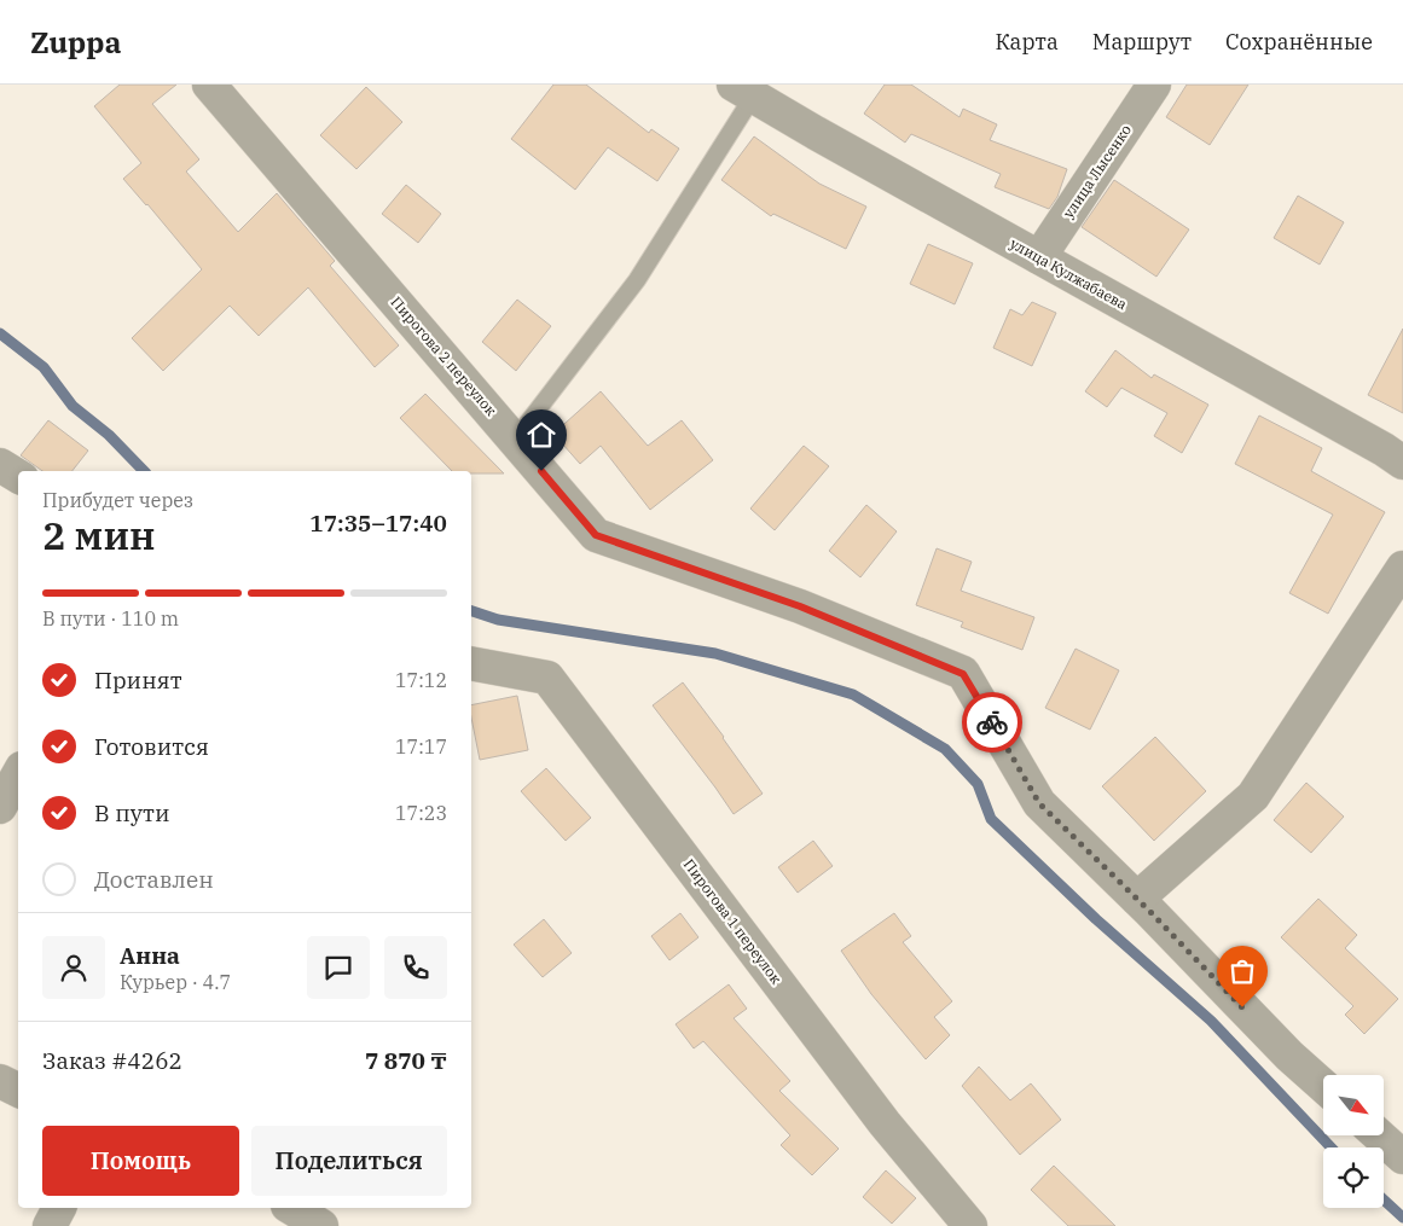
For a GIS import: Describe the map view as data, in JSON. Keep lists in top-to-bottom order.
{
  "streets": {
    "street": [
      "улица Лысенко",
      "улица Кулжабаева",
      "Пирогова 2 переулок",
      "Пирогова 1 переулок"
    ]
  },
  "crossings": [
    ["улица Лысенко", "улица Кулжабаева"]
  ],
  "north": "bottom right",
  "page": {
    "header": "Zuppa",
    "nav": ["Карта", "Маршрут", "Сохранённые"],
    "heading": ["2 мин", "Прибудет через", "17:35–17:40"],
    "panel": [
      "Анна",
      "Курьер · 4.7",
      "Заказ #4262",
      "7 870 ₸"
    ],
    "bar": "В пути · 110 m",
    "list": [
      ["Принят", "17:12"],
      ["Готовится", "17:17"],
      ["В пути", "17:23"],
      "Доставлен"
    ],
    "buttons": ["Помощь", "Поделиться"]
  }
}
